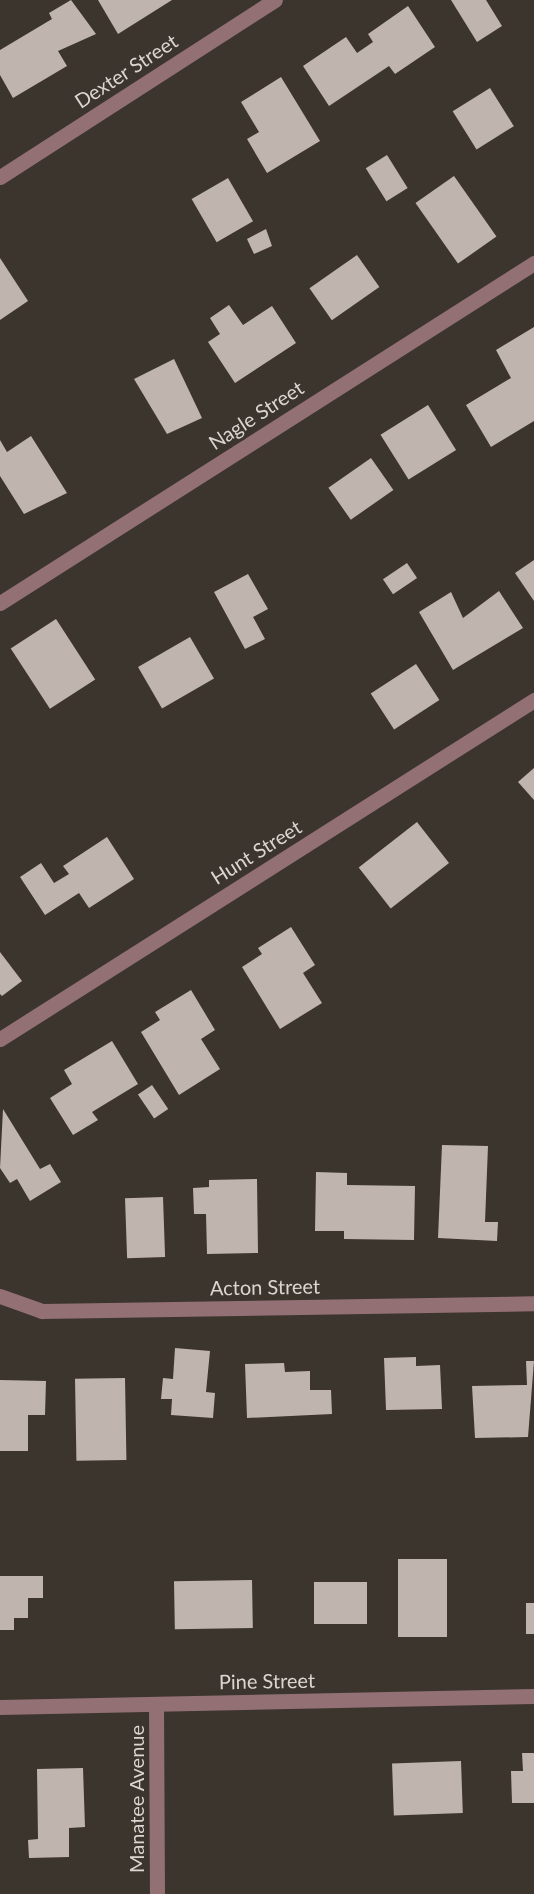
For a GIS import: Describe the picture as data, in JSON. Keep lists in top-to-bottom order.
{
  "streets": {
    "street": [
      "Dexter Street",
      "Nagle Street",
      "Hunt Street",
      "Acton Street",
      "Pine Street",
      "Manatee Avenue"
    ]
  },
  "crossings": [
    ["Pine Street", "Manatee Avenue"]
  ]
}
